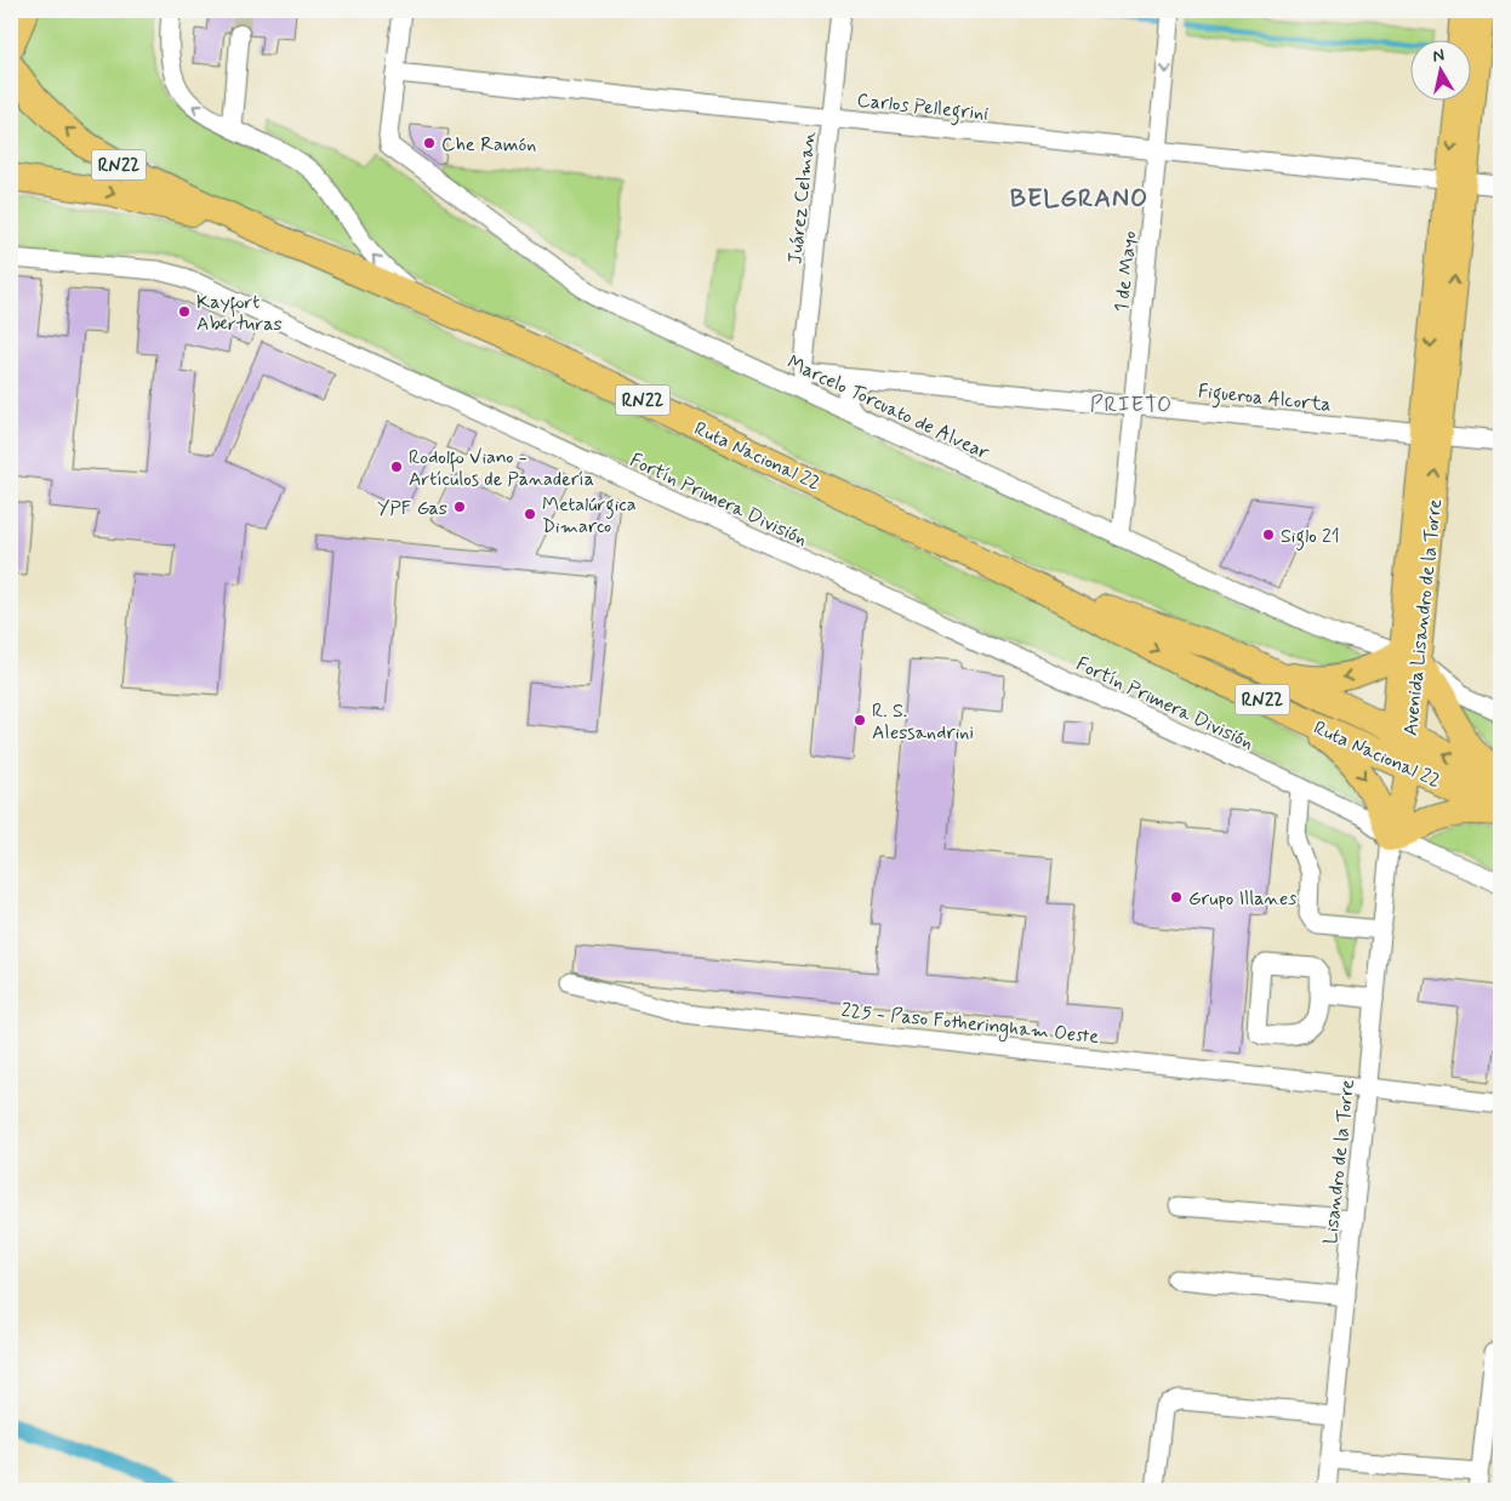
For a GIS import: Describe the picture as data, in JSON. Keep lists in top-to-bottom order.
{
  "streets": {
    "highway": ["RN22", "Ruta Nacional 22"],
    "main road": ["Avenida Lisandro de la Torre"],
    "street": [
      "Carlos Pellegrini",
      "Juárez Celman",
      "1 de Mayo",
      "Figueroa Alcorta",
      "Marcelo Torcuato de Alvear",
      "Fortín Primera División",
      "225 - Paso Fotheringham Oeste",
      "Lisandro de la Torre"
    ]
  },
  "crossings": [
    ["Carlos Pellegrini", "Juárez Celman"],
    ["Carlos Pellegrini", "1 de Mayo"],
    ["Carlos Pellegrini", "Marcelo Torcuato de Alvear"],
    ["Carlos Pellegrini", "Avenida Lisandro de la Torre"],
    ["Juárez Celman", "Figueroa Alcorta"],
    ["Juárez Celman", "Marcelo Torcuato de Alvear"],
    ["1 de Mayo", "Figueroa Alcorta"],
    ["1 de Mayo", "Marcelo Torcuato de Alvear"],
    ["Figueroa Alcorta", "Marcelo Torcuato de Alvear"],
    ["Figueroa Alcorta", "Avenida Lisandro de la Torre"],
    ["Marcelo Torcuato de Alvear", "Avenida Lisandro de la Torre"],
    ["Ruta Nacional 22", "Avenida Lisandro de la Torre"],
    ["Fortín Primera División", "Avenida Lisandro de la Torre"],
    ["Fortín Primera División", "Lisandro de la Torre"],
    ["Avenida Lisandro de la Torre", "Lisandro de la Torre"],
    ["225 - Paso Fotheringham Oeste", "Lisandro de la Torre"]
  ],
  "districts": ["BELGRANO", "PRIETO"],
  "places": [
    "Che Ramón",
    "Kayfort Aberturas",
    "Rodolfo Viano - Artículos de Panadería",
    "YPF Gas",
    "Metalúrgica Dimarco",
    "Siglo 21",
    "R. S. Alessandrini",
    "Grupo Illanes"
  ],
  "north": "top"
}
